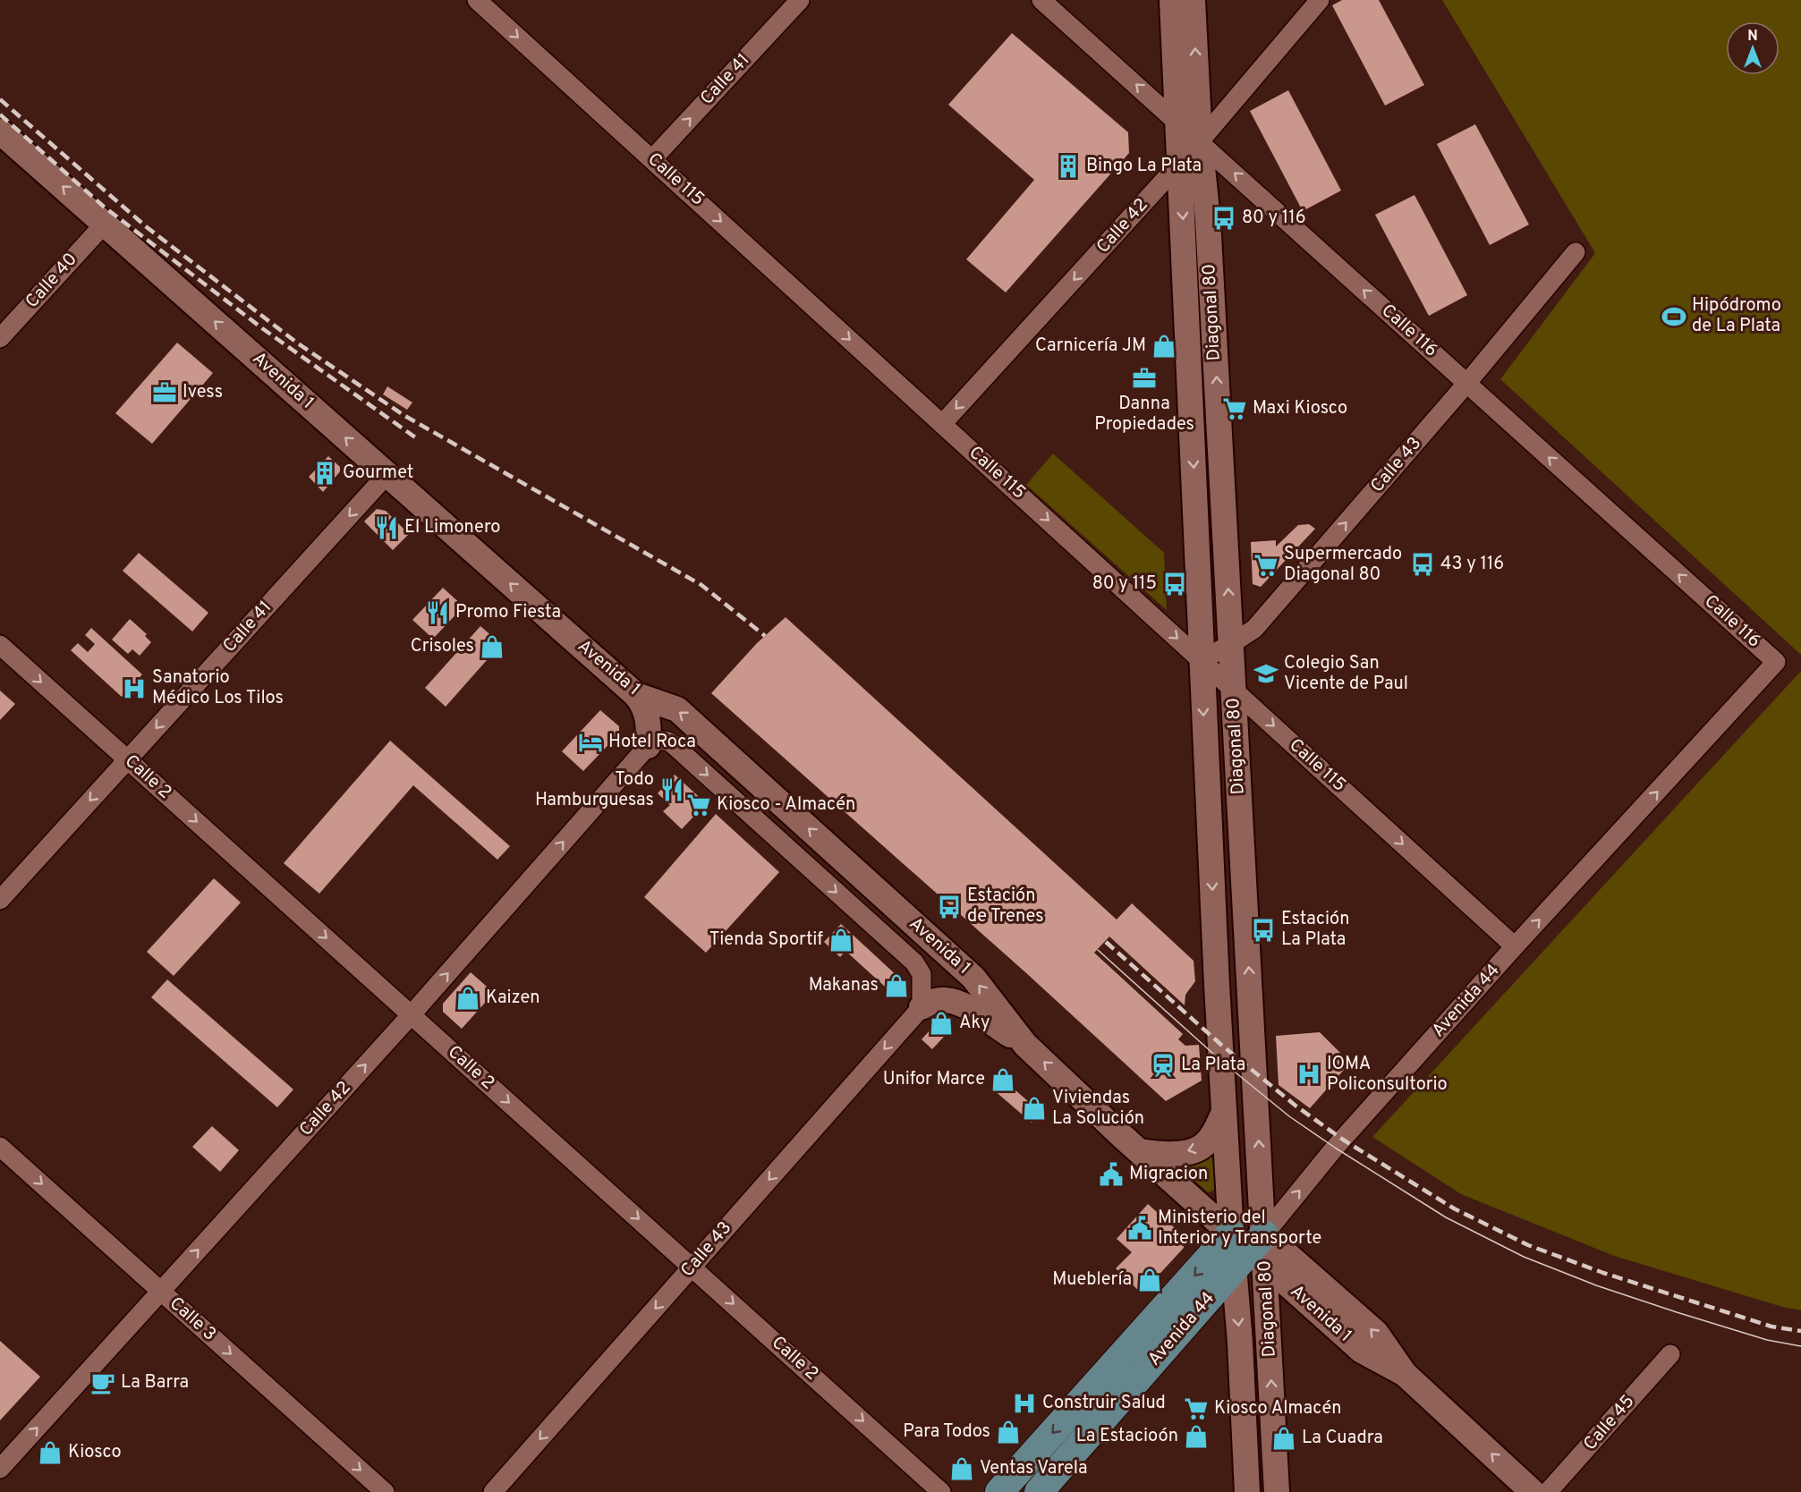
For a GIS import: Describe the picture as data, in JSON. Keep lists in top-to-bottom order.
{
  "streets": {
    "main road": ["Diagonal 80", "Avenida 1", "Avenida 44"],
    "street": [
      "Calle 41",
      "Calle 115",
      "Calle 42",
      "Calle 40",
      "Calle 116",
      "Calle 43",
      "Calle 2",
      "Calle 3",
      "Calle 45"
    ]
  },
  "crossings": [
    ["Calle 41", "Calle 115"],
    ["Calle 41", "Avenida 1"],
    ["Calle 41", "Calle 2"],
    ["Calle 115", "Calle 42"],
    ["Calle 115", "Diagonal 80"],
    ["Calle 115", "Calle 43"],
    ["Calle 115", "Avenida 44"],
    ["Calle 42", "Diagonal 80"],
    ["Calle 42", "Calle 116"],
    ["Calle 42", "Avenida 1"],
    ["Calle 42", "Calle 2"],
    ["Calle 42", "Calle 3"],
    ["Calle 40", "Avenida 1"],
    ["Diagonal 80", "Calle 116"],
    ["Diagonal 80", "Avenida 1"],
    ["Diagonal 80", "Calle 43"],
    ["Diagonal 80", "Avenida 44"],
    ["Calle 116", "Calle 43"],
    ["Calle 116", "Avenida 44"],
    ["Avenida 1", "Calle 43"],
    ["Avenida 1", "Avenida 44"],
    ["Calle 43", "Calle 2"]
  ],
  "one_way": [
    "Calle 115",
    "Calle 116",
    "Calle 2",
    "Calle 3"
  ],
  "places": {
    "building": ["Bingo La Plata", "Gourmet"],
    "bus stop": [
      "80 y 116",
      "43 y 116",
      "80 y 115",
      "Estación de Trenes",
      "Estación La Plata"
    ],
    "sports": ["Hipódromo de La Plata"],
    "shop": [
      "Carnicería JM",
      "Crisoles",
      "Tienda Sportif",
      "Makanas",
      "Kaizen",
      "Aky",
      "Unifor Marce",
      "Viviendas La Solución",
      "Mueblería",
      "Para Todos",
      "La Estacioón",
      "La Cuadra",
      "Kiosco",
      "Ventas Varela"
    ],
    "office": ["Danna Propiedades", "Ivess"],
    "supermarket": [
      "Maxi Kiosco",
      "Supermercado Diagonal 80",
      "Kiosco - Almacén",
      "Kiosco Almacén"
    ],
    "restaurant": ["El Limonero", "Promo Fiesta", "Todo Hamburguesas"],
    "school or university": ["Colegio San Vicente de Paul"],
    "hospital": ["Sanatorio Médico Los Tilos", "IOMA Policonsultorio", "Construir Salud"],
    "hotel": ["Hotel Roca"],
    "station": ["La Plata"],
    "public building": ["Migracion", "Ministerio del Interior y Transporte"],
    "cafe": ["La Barra"]
  },
  "north": "top"
}
